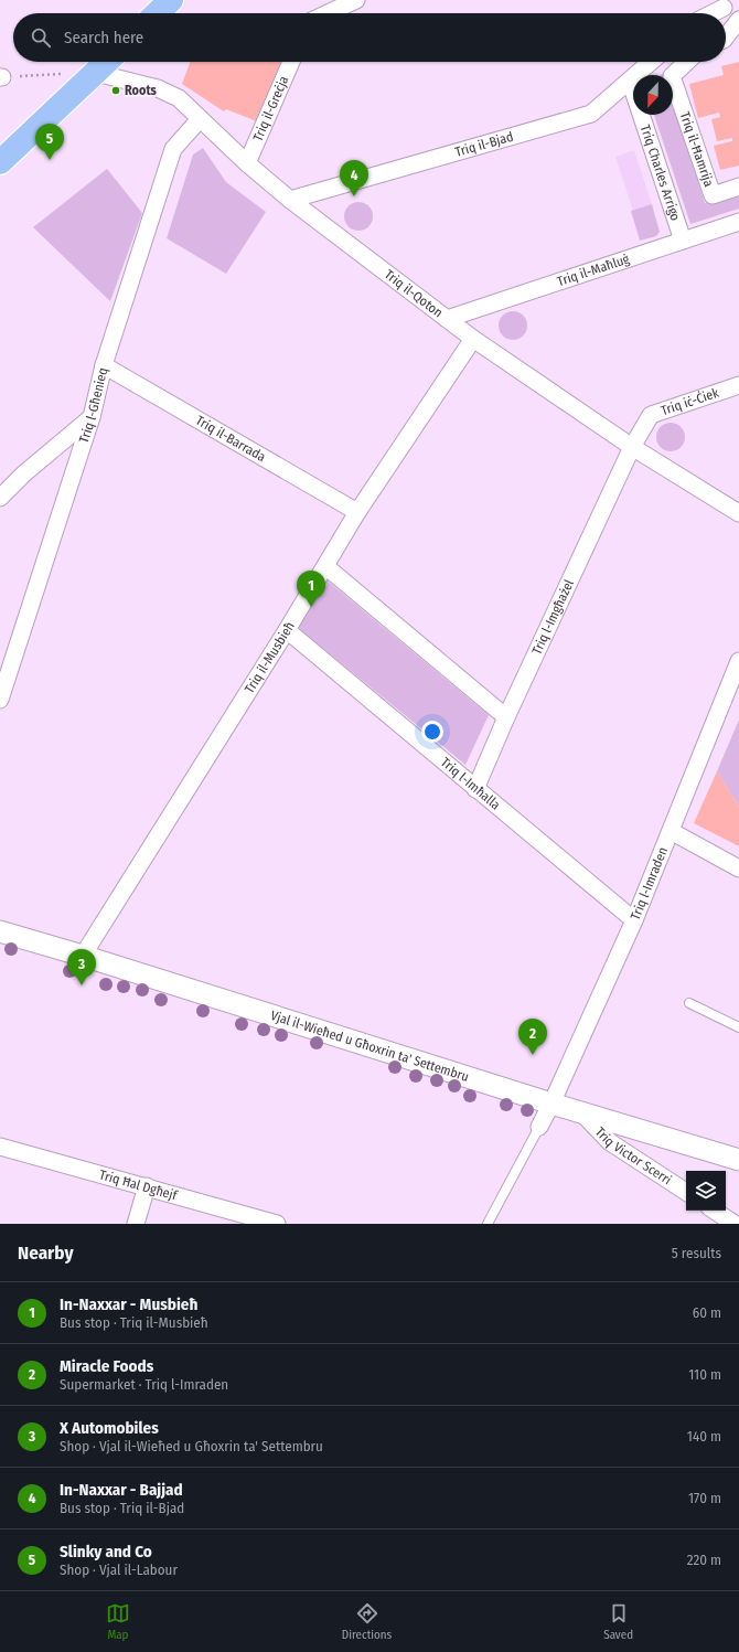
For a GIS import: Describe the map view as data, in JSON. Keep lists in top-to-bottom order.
{
  "streets": {
    "street": [
      "Triq il-Greċja",
      "Triq il-Bjad",
      "Triq il-Ħamrija",
      "Triq Charles Arrigo",
      "Triq il-Maħluġ",
      "Triq il-Qoton",
      "Triq iċ-Ċiek",
      "Triq l-Għenieq",
      "Triq il-Barrada",
      "Triq l-Imgħażel",
      "Triq il-Musbieħ",
      "Triq l-Imħalla",
      "Triq l-Imraden",
      "Vjal il-Wieħed u Għoxrin ta' Settembru",
      "Triq Victor Scerri",
      "Triq Ħal Dgħejf"
    ]
  },
  "crossings": [
    ["Triq il-Greċja", "Triq il-Qoton"],
    ["Triq il-Bjad", "Triq Charles Arrigo"],
    ["Triq il-Bjad", "Triq il-Qoton"],
    ["Triq Charles Arrigo", "Triq il-Maħluġ"],
    ["Triq il-Maħluġ", "Triq il-Qoton"],
    ["Triq il-Qoton", "Triq iċ-Ċiek"],
    ["Triq il-Qoton", "Triq l-Għenieq"],
    ["Triq il-Qoton", "Triq l-Imgħażel"],
    ["Triq il-Qoton", "Triq il-Musbieħ"],
    ["Triq iċ-Ċiek", "Triq l-Imgħażel"],
    ["Triq l-Għenieq", "Triq il-Barrada"],
    ["Triq il-Barrada", "Triq il-Musbieħ"],
    ["Triq l-Imgħażel", "Triq l-Imħalla"],
    ["Triq il-Musbieħ", "Triq l-Imħalla"],
    ["Triq il-Musbieħ", "Vjal il-Wieħed u Għoxrin ta' Settembru"],
    ["Triq l-Imħalla", "Triq l-Imraden"],
    ["Triq l-Imraden", "Vjal il-Wieħed u Għoxrin ta' Settembru"],
    ["Vjal il-Wieħed u Għoxrin ta' Settembru", "Triq Victor Scerri"]
  ],
  "places": ["Roots"],
  "north": "bottom",
  "page": {
    "search": "Search here",
    "pins": [
      "5",
      "4",
      "1",
      "3",
      "2"
    ],
    "heading": ["Nearby", "5 results"],
    "list": [
      {
        "mark": "1",
        "name": "In-Naxxar - Musbieħ",
        "note": "Bus stop · Triq il-Musbieħ",
        "value": "60 m"
      },
      {
        "mark": "2",
        "name": "Miracle Foods",
        "note": "Supermarket · Triq l-Imraden",
        "value": "110 m"
      },
      {
        "mark": "3",
        "name": "X Automobiles",
        "note": "Shop · Vjal il-Wieħed u Għoxrin ta' Settembru",
        "value": "140 m"
      },
      {
        "mark": "4",
        "name": "In-Naxxar - Bajjad",
        "note": "Bus stop · Triq il-Bjad",
        "value": "170 m"
      },
      {
        "mark": "5",
        "name": "Slinky and Co",
        "note": "Shop · Vjal il-Labour",
        "value": "220 m"
      }
    ],
    "nav": ["Map", "Directions", "Saved"]
  }
}
